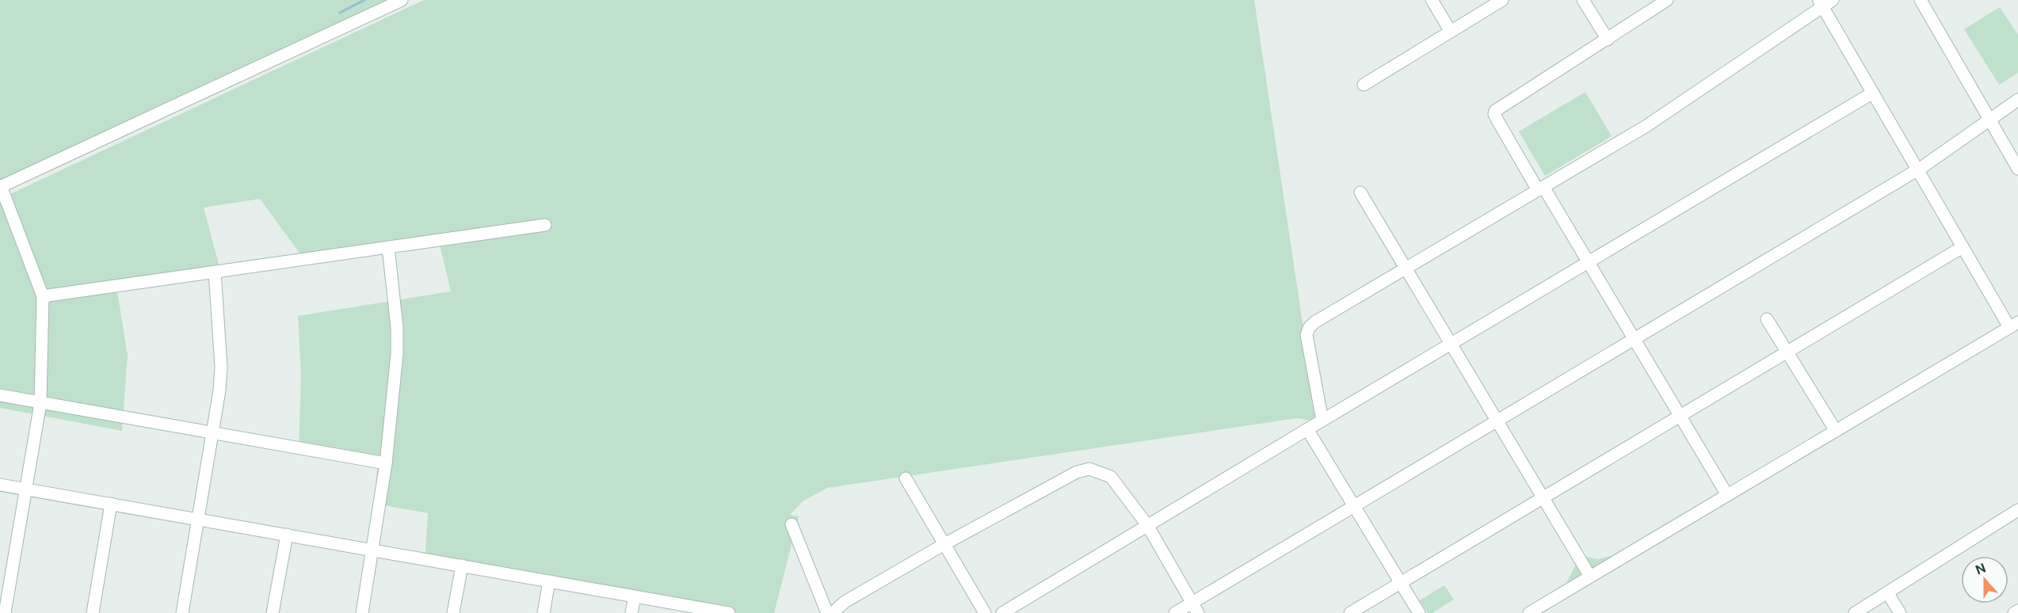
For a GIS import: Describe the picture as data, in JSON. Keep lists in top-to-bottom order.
{
  "north": "top"
}
